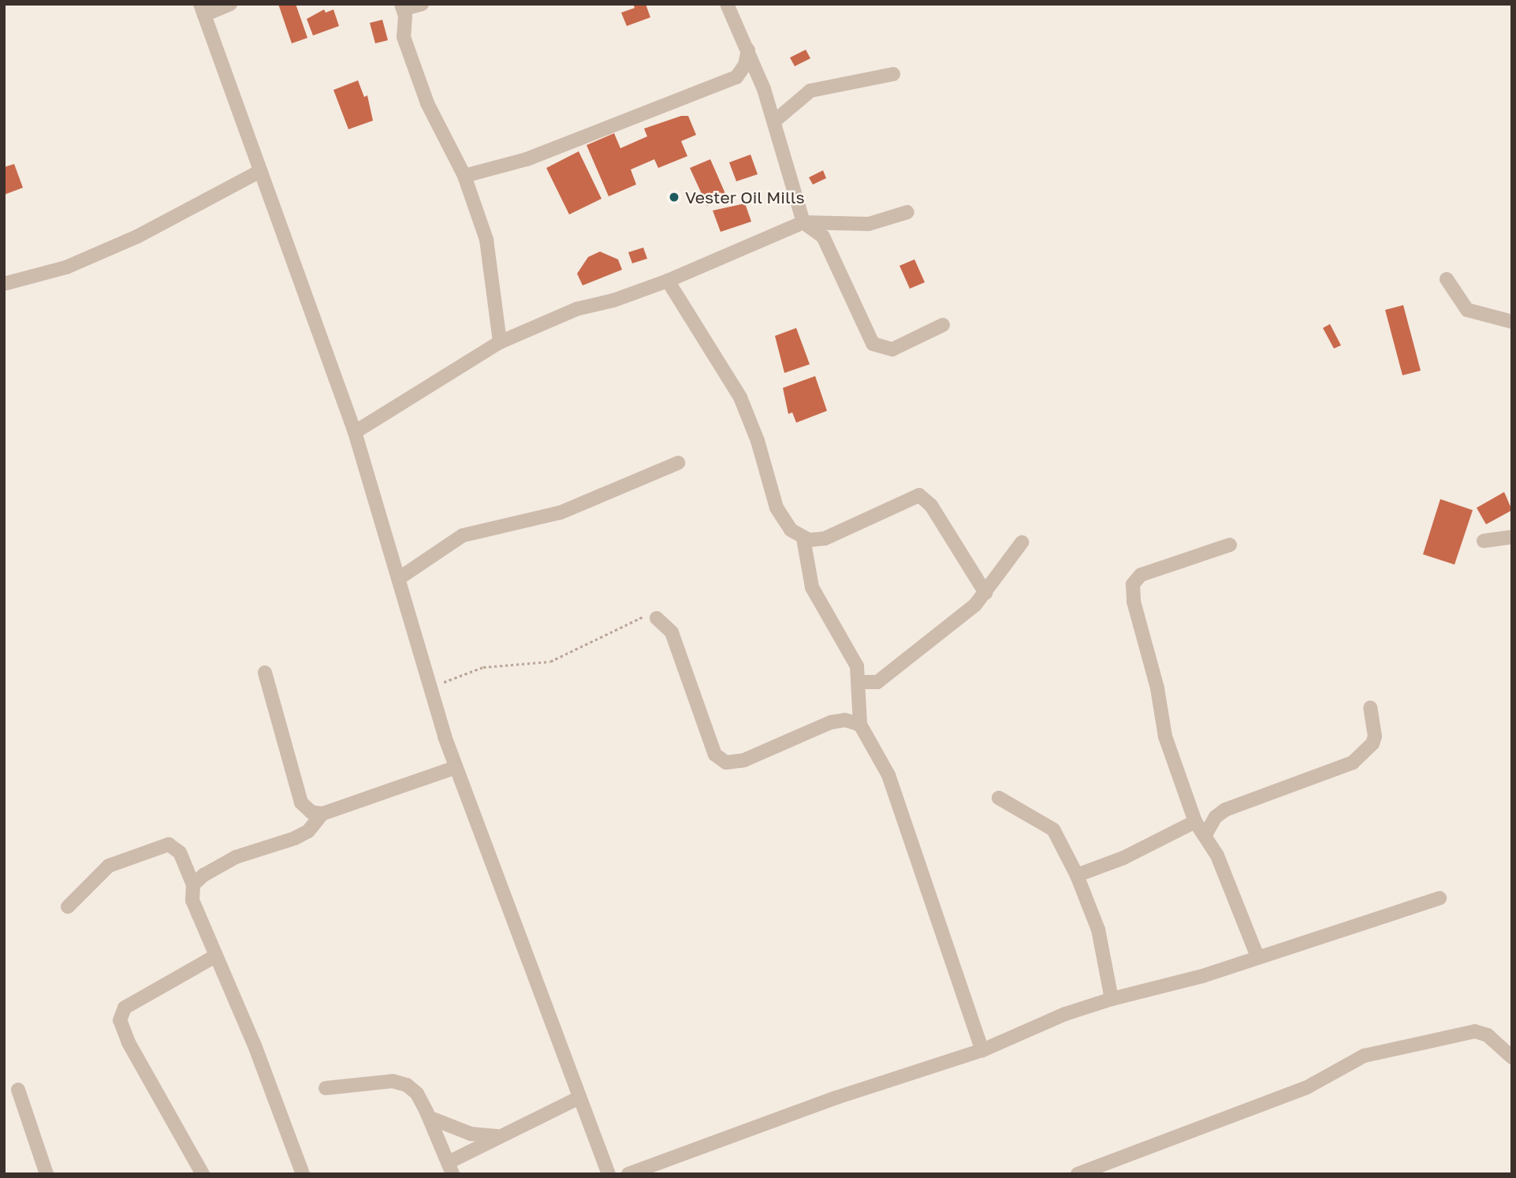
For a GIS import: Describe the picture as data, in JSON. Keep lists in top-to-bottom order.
{
  "places": ["Vester Oil Mills"]
}
